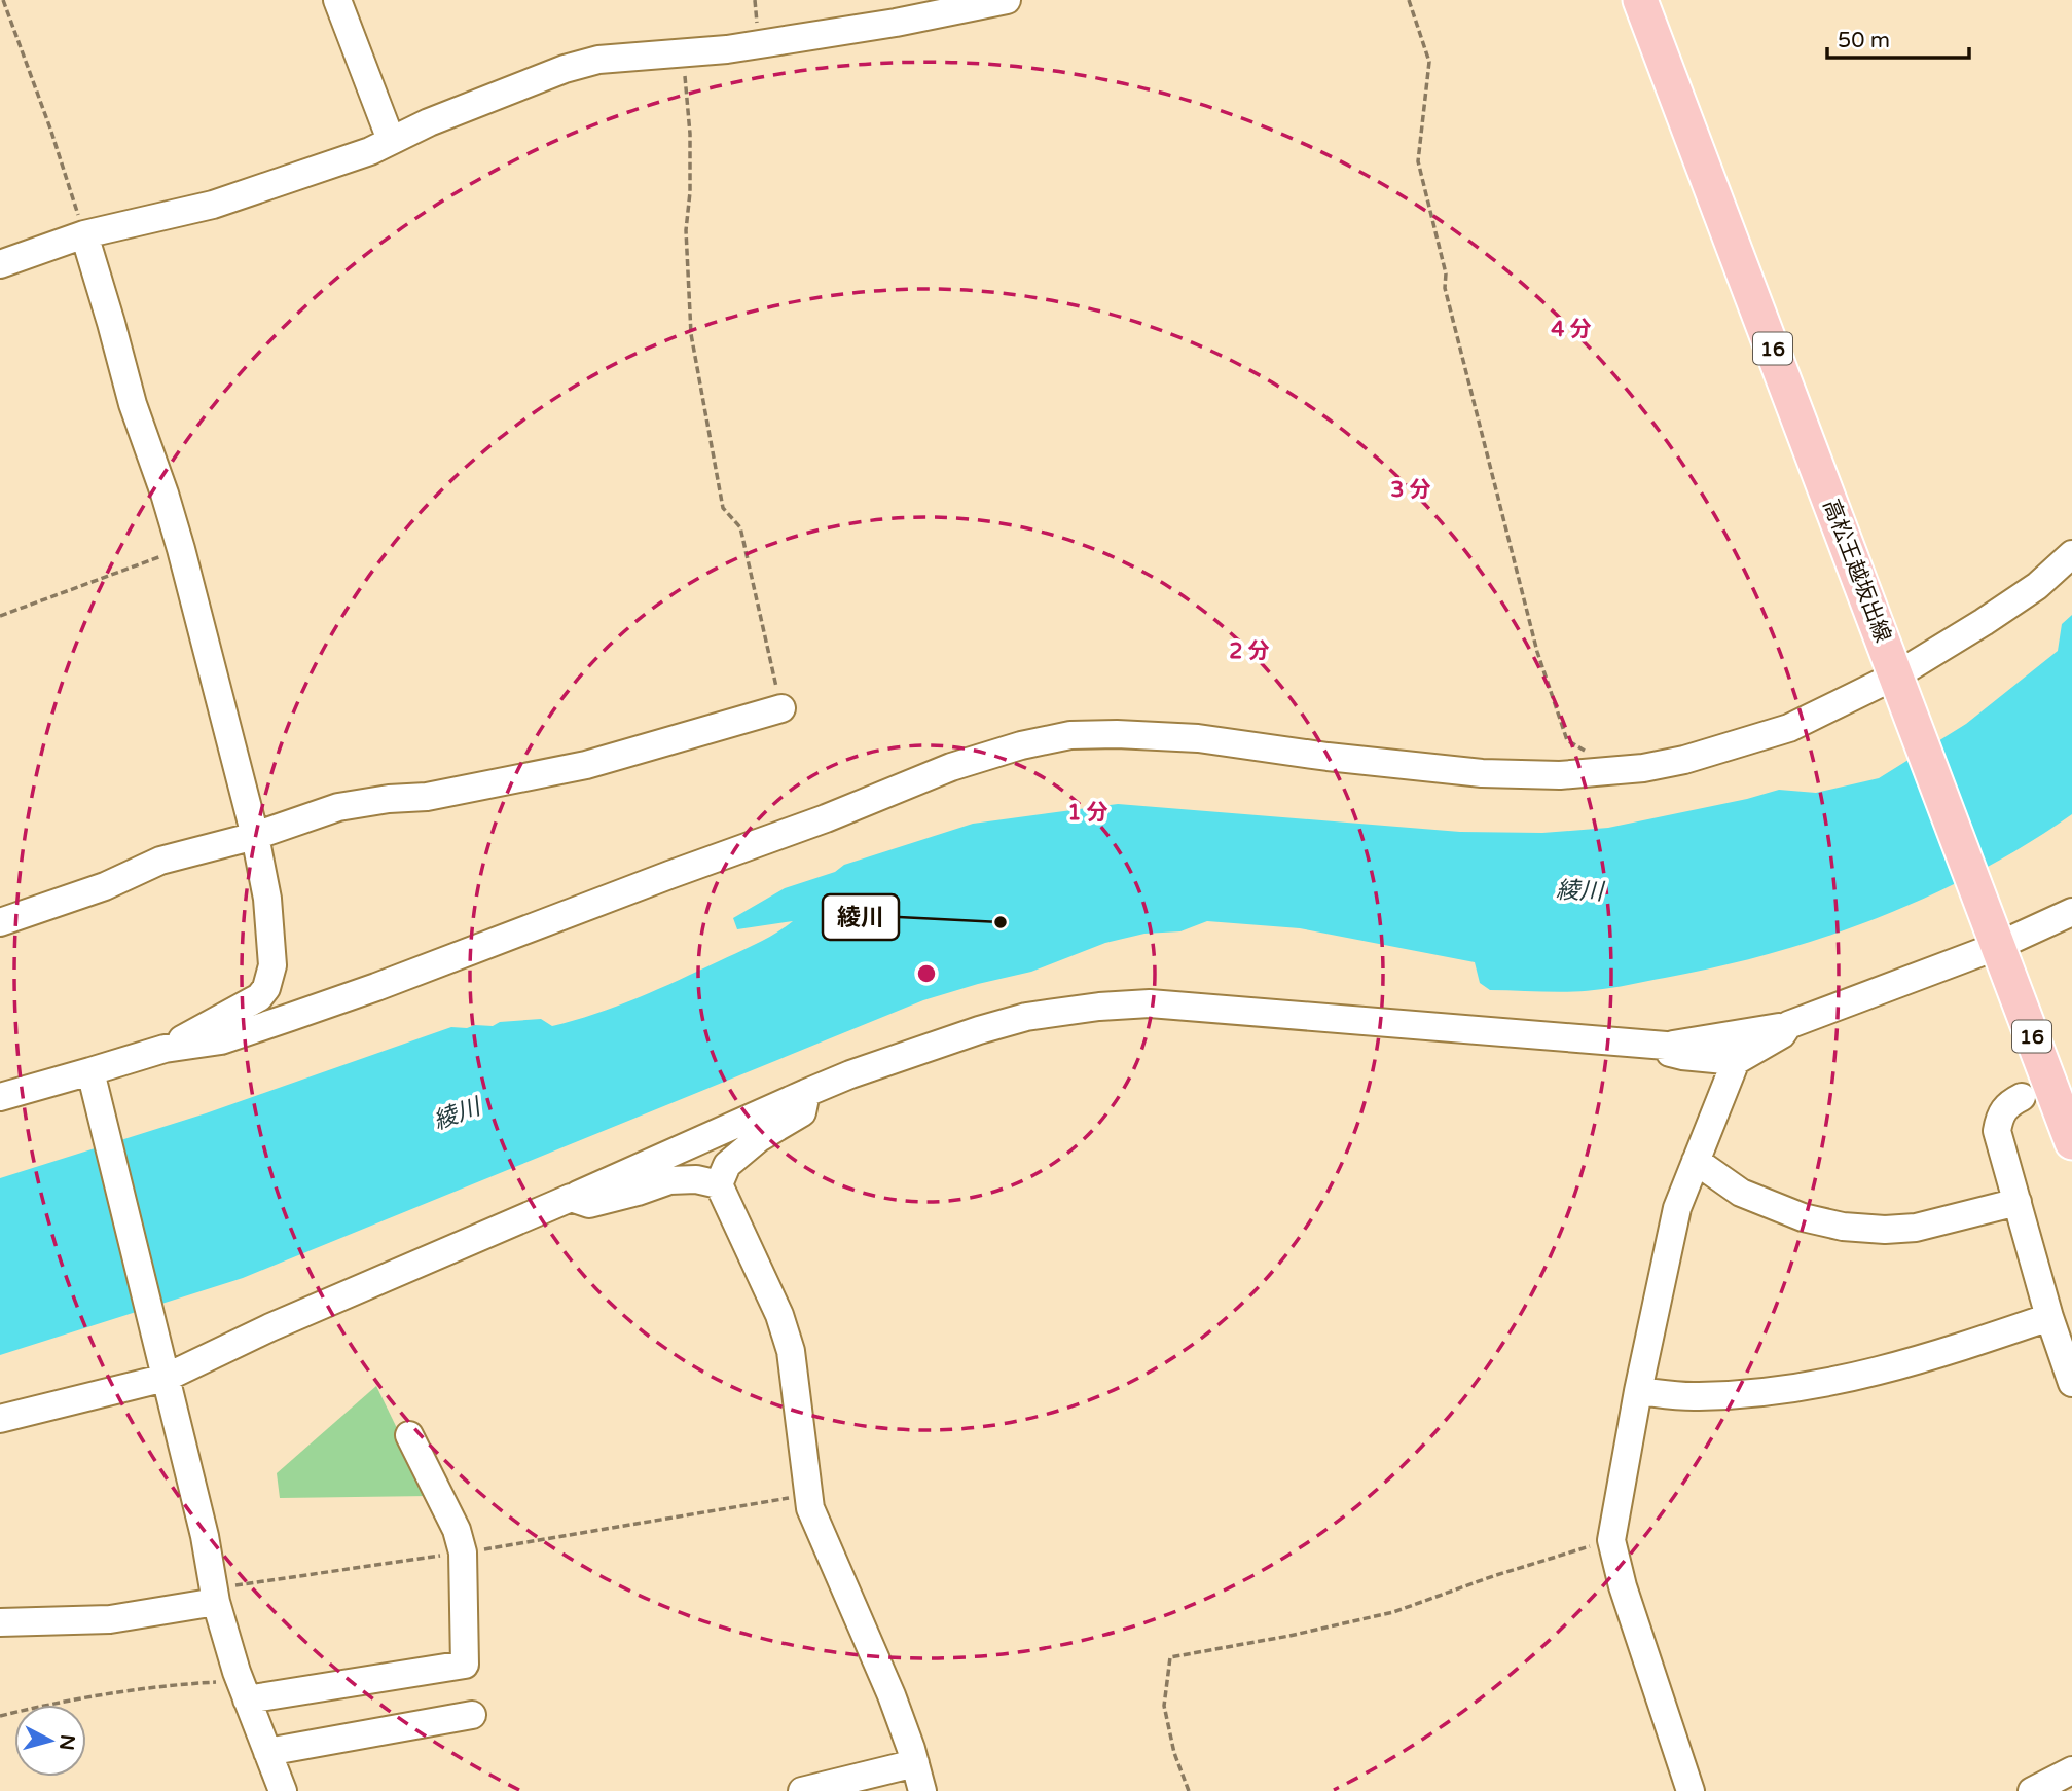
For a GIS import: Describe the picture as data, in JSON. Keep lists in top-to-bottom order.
{
  "streets": {
    "main road": ["16", "高松王越坂出線"]
  },
  "water": ["綾川"],
  "places": ["綾川"],
  "scale_bar": "50 m",
  "north": "right",
  "rings": [
    "4 分",
    "3 分",
    "2 分",
    "1 分"
  ]
}
